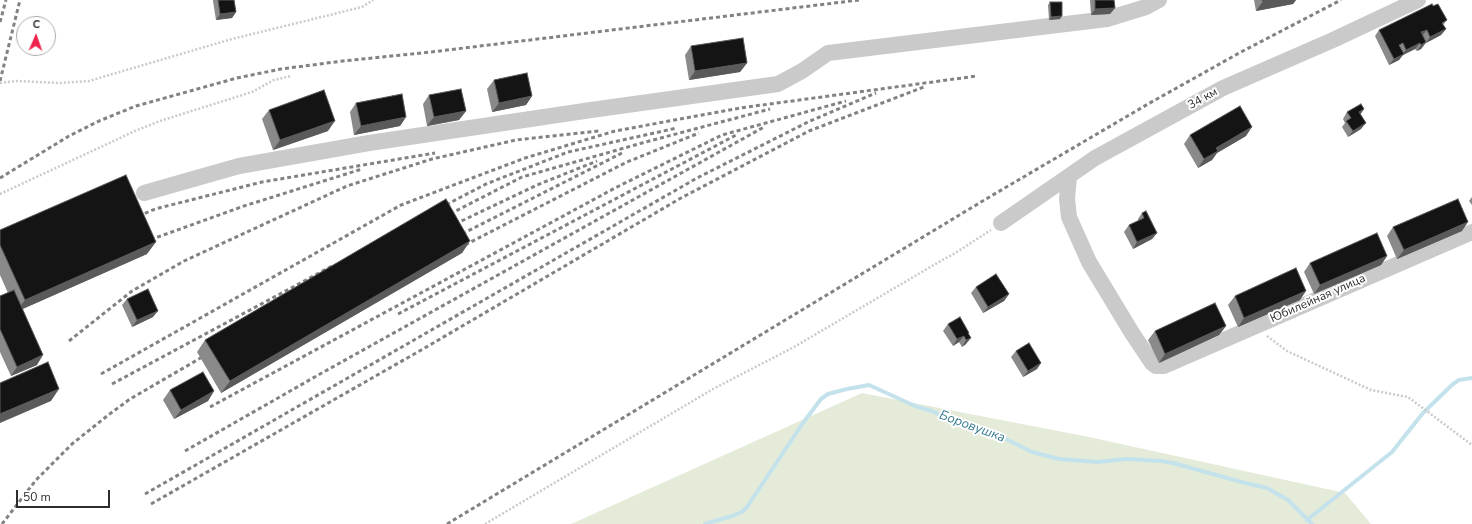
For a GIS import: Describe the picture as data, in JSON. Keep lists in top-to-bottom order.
{
  "streets": {
    "street": ["34 км", "Юбилейная улица"]
  },
  "crossings": [
    ["34 км", "Юбилейная улица"]
  ],
  "water": ["Боровушка"],
  "scale_bar": "50 m",
  "north": "top"
}
